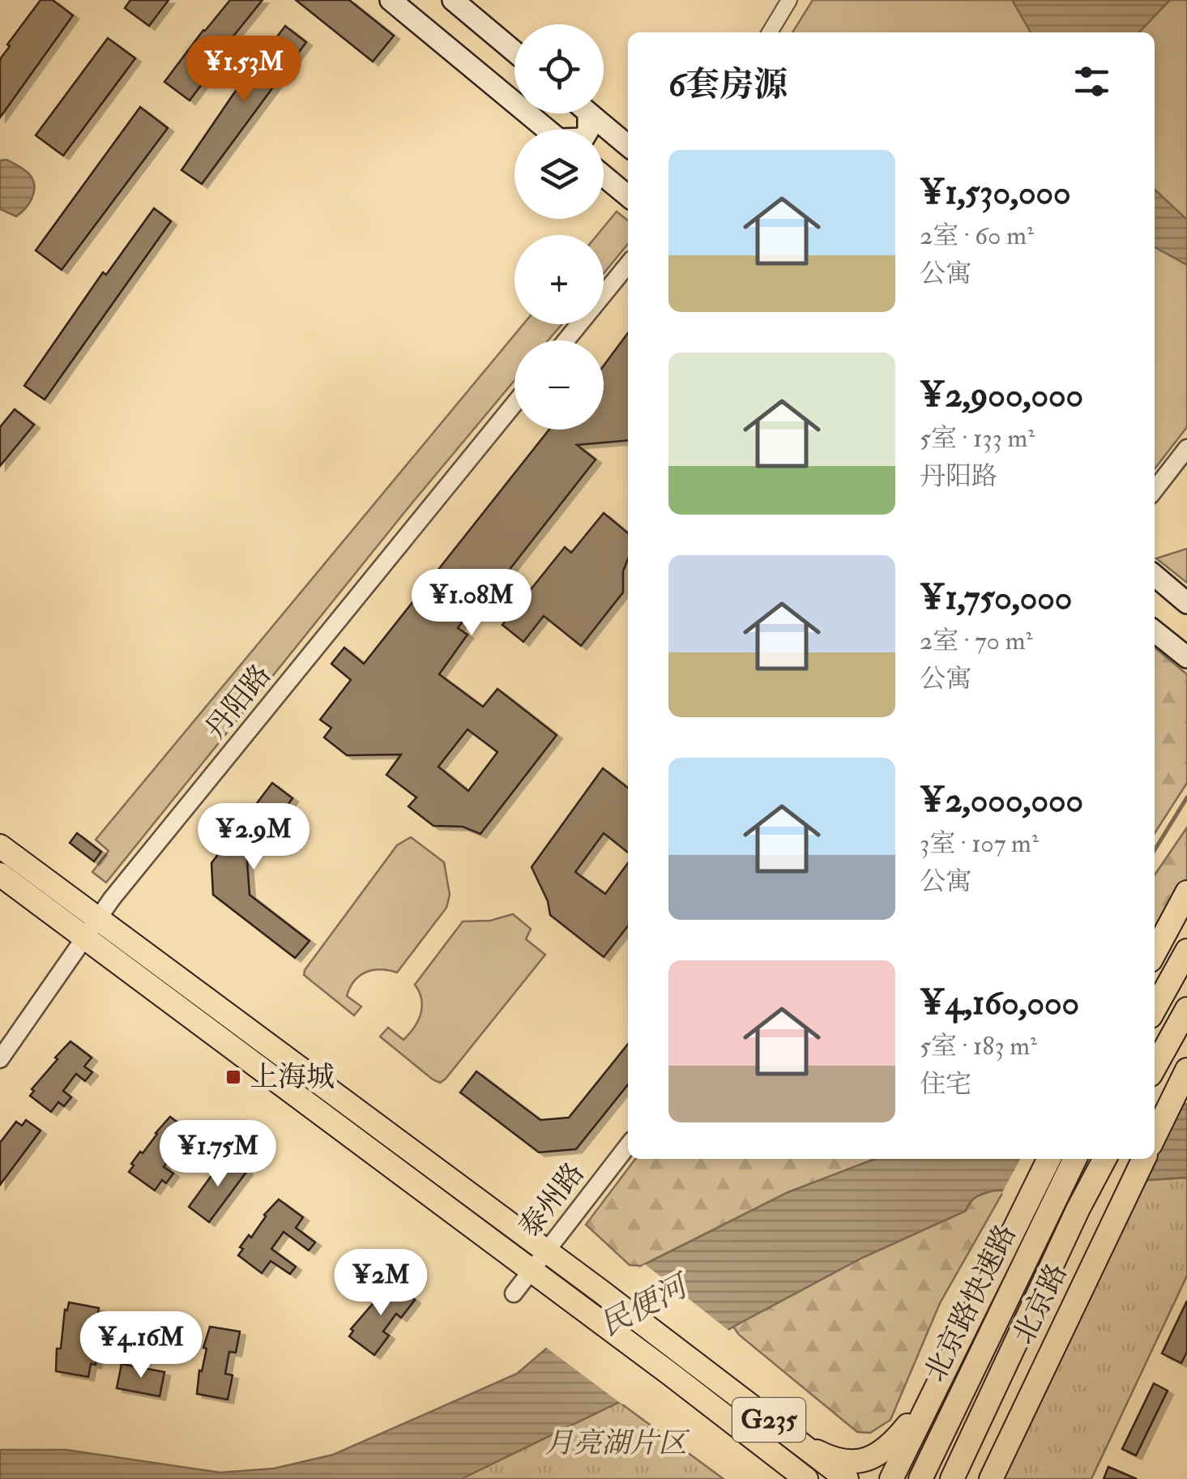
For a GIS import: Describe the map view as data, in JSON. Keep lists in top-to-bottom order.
{
  "streets": {
    "main road": ["北京路快速路", "北京路", "G235"],
    "street": ["丹阳路", "泰州路"]
  },
  "crossings": [
    ["丹阳路", "G235"],
    ["泰州路", "G235"]
  ],
  "water": ["民便河"],
  "parks": ["月亮湖片区"],
  "places": {
    "transit": ["上海城"]
  },
  "page": {
    "map_buttons": ["+", "−"],
    "heading": "6套房源",
    "price": [
      "¥1.53M",
      "¥1.08M",
      "¥2.9M",
      "¥1.75M",
      "¥2M",
      "¥4.16M"
    ],
    "list": [
      {
        "name": "¥1,530,000",
        "note": "2室 · 60 m² · 公寓"
      },
      {
        "name": "¥2,900,000",
        "note": "5室 · 133 m² · 丹阳路"
      },
      {
        "name": "¥1,750,000",
        "note": "2室 · 70 m² · 公寓"
      },
      {
        "name": "¥2,000,000",
        "note": "3室 · 107 m² · 公寓"
      },
      {
        "name": "¥4,160,000",
        "note": "5室 · 183 m² · 住宅"
      }
    ]
  }
}
